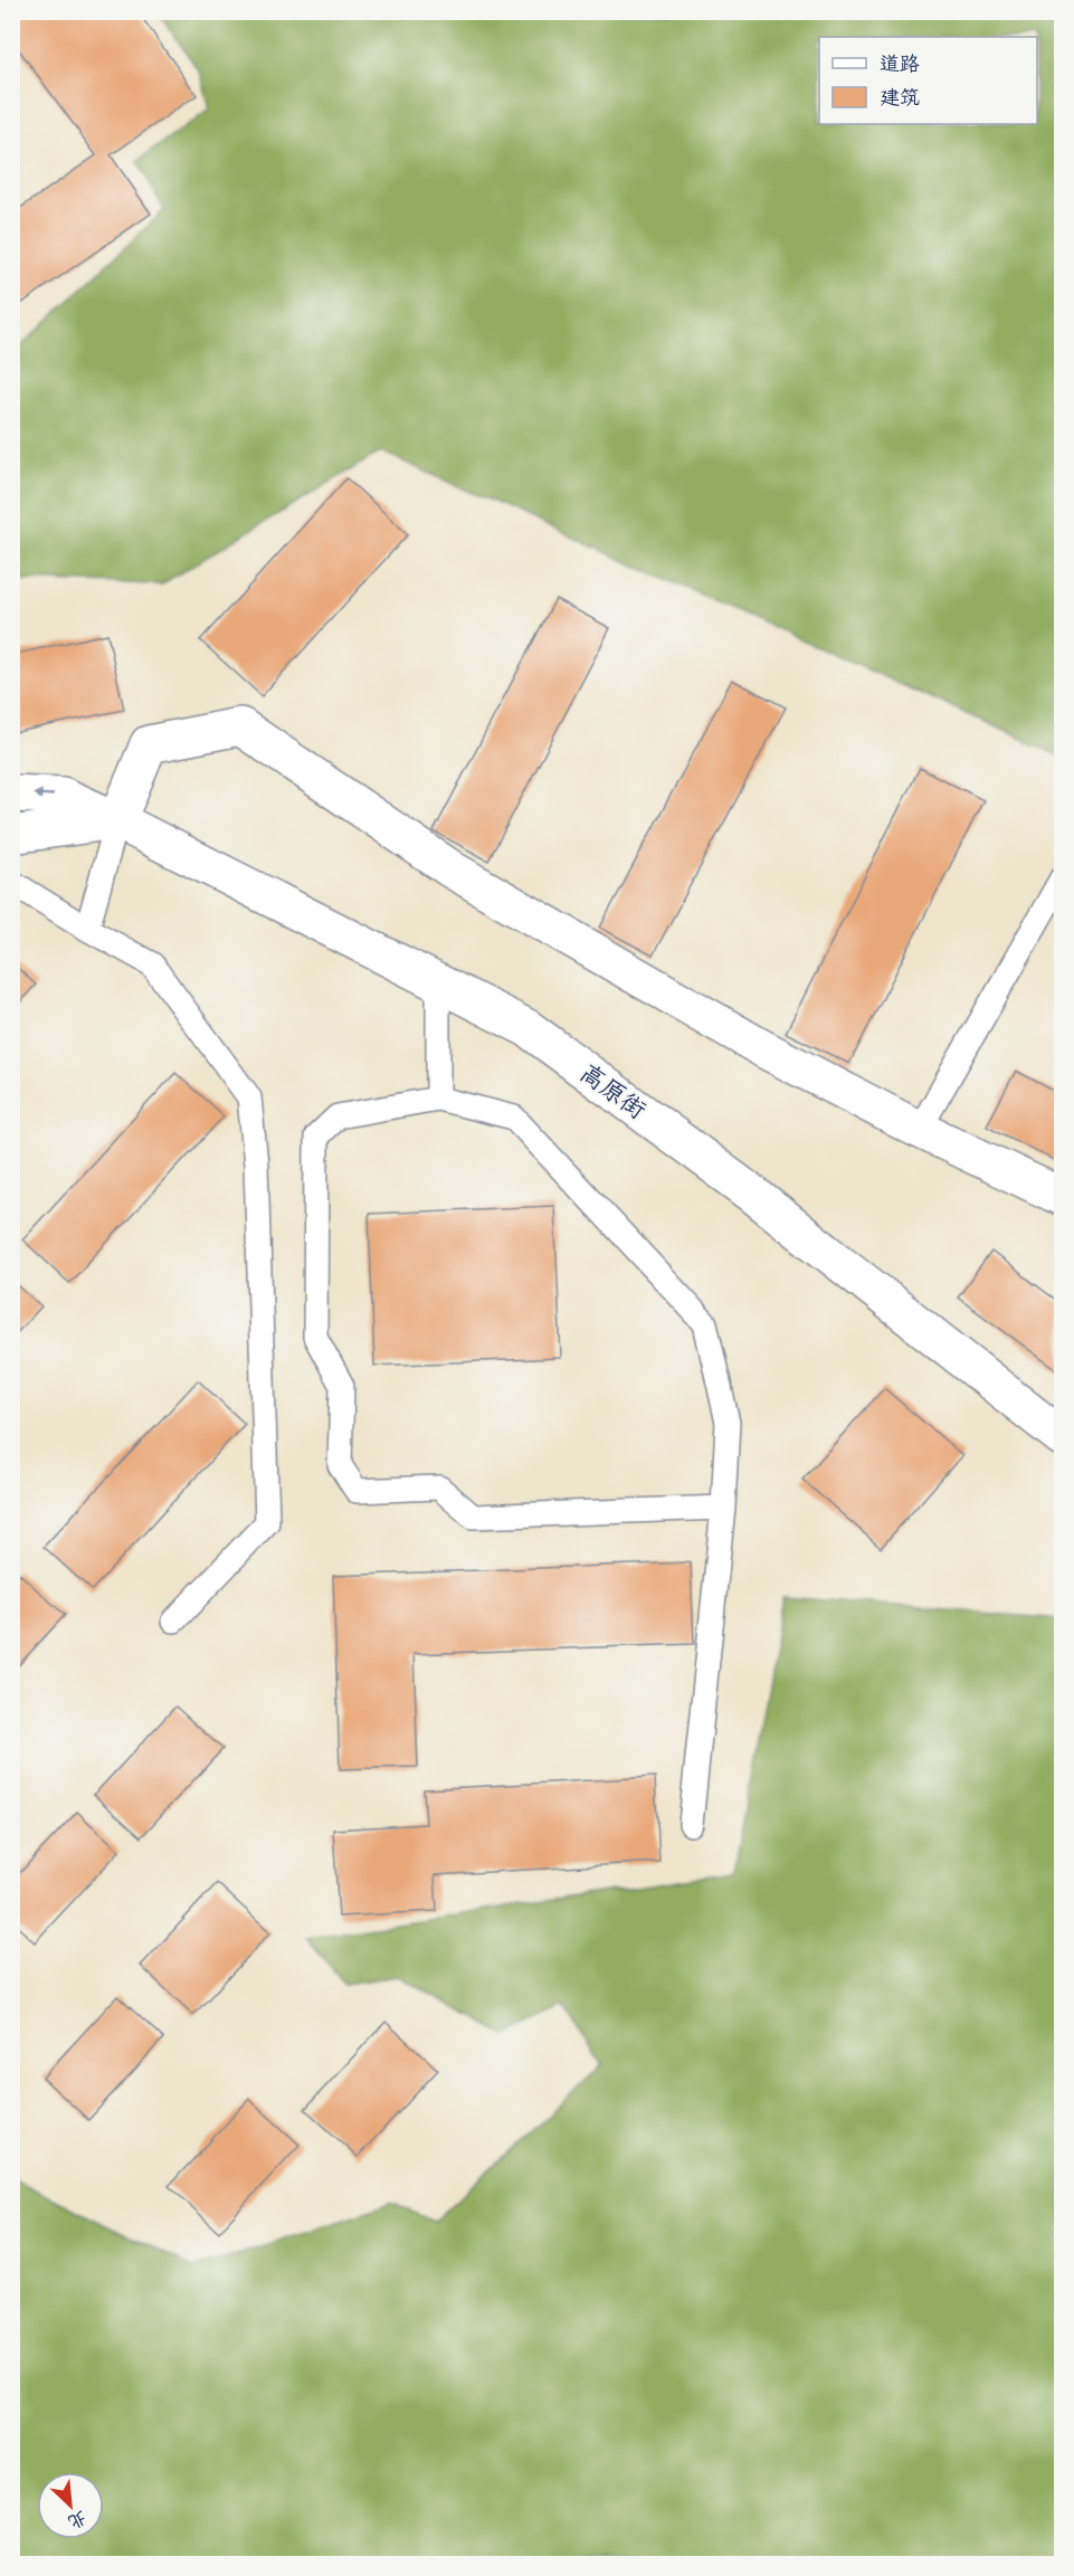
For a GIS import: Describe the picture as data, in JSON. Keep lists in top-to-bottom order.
{
  "streets": {
    "street": ["高原街"]
  },
  "legend": ["道路", "建筑"],
  "north": "bottom right"
}
